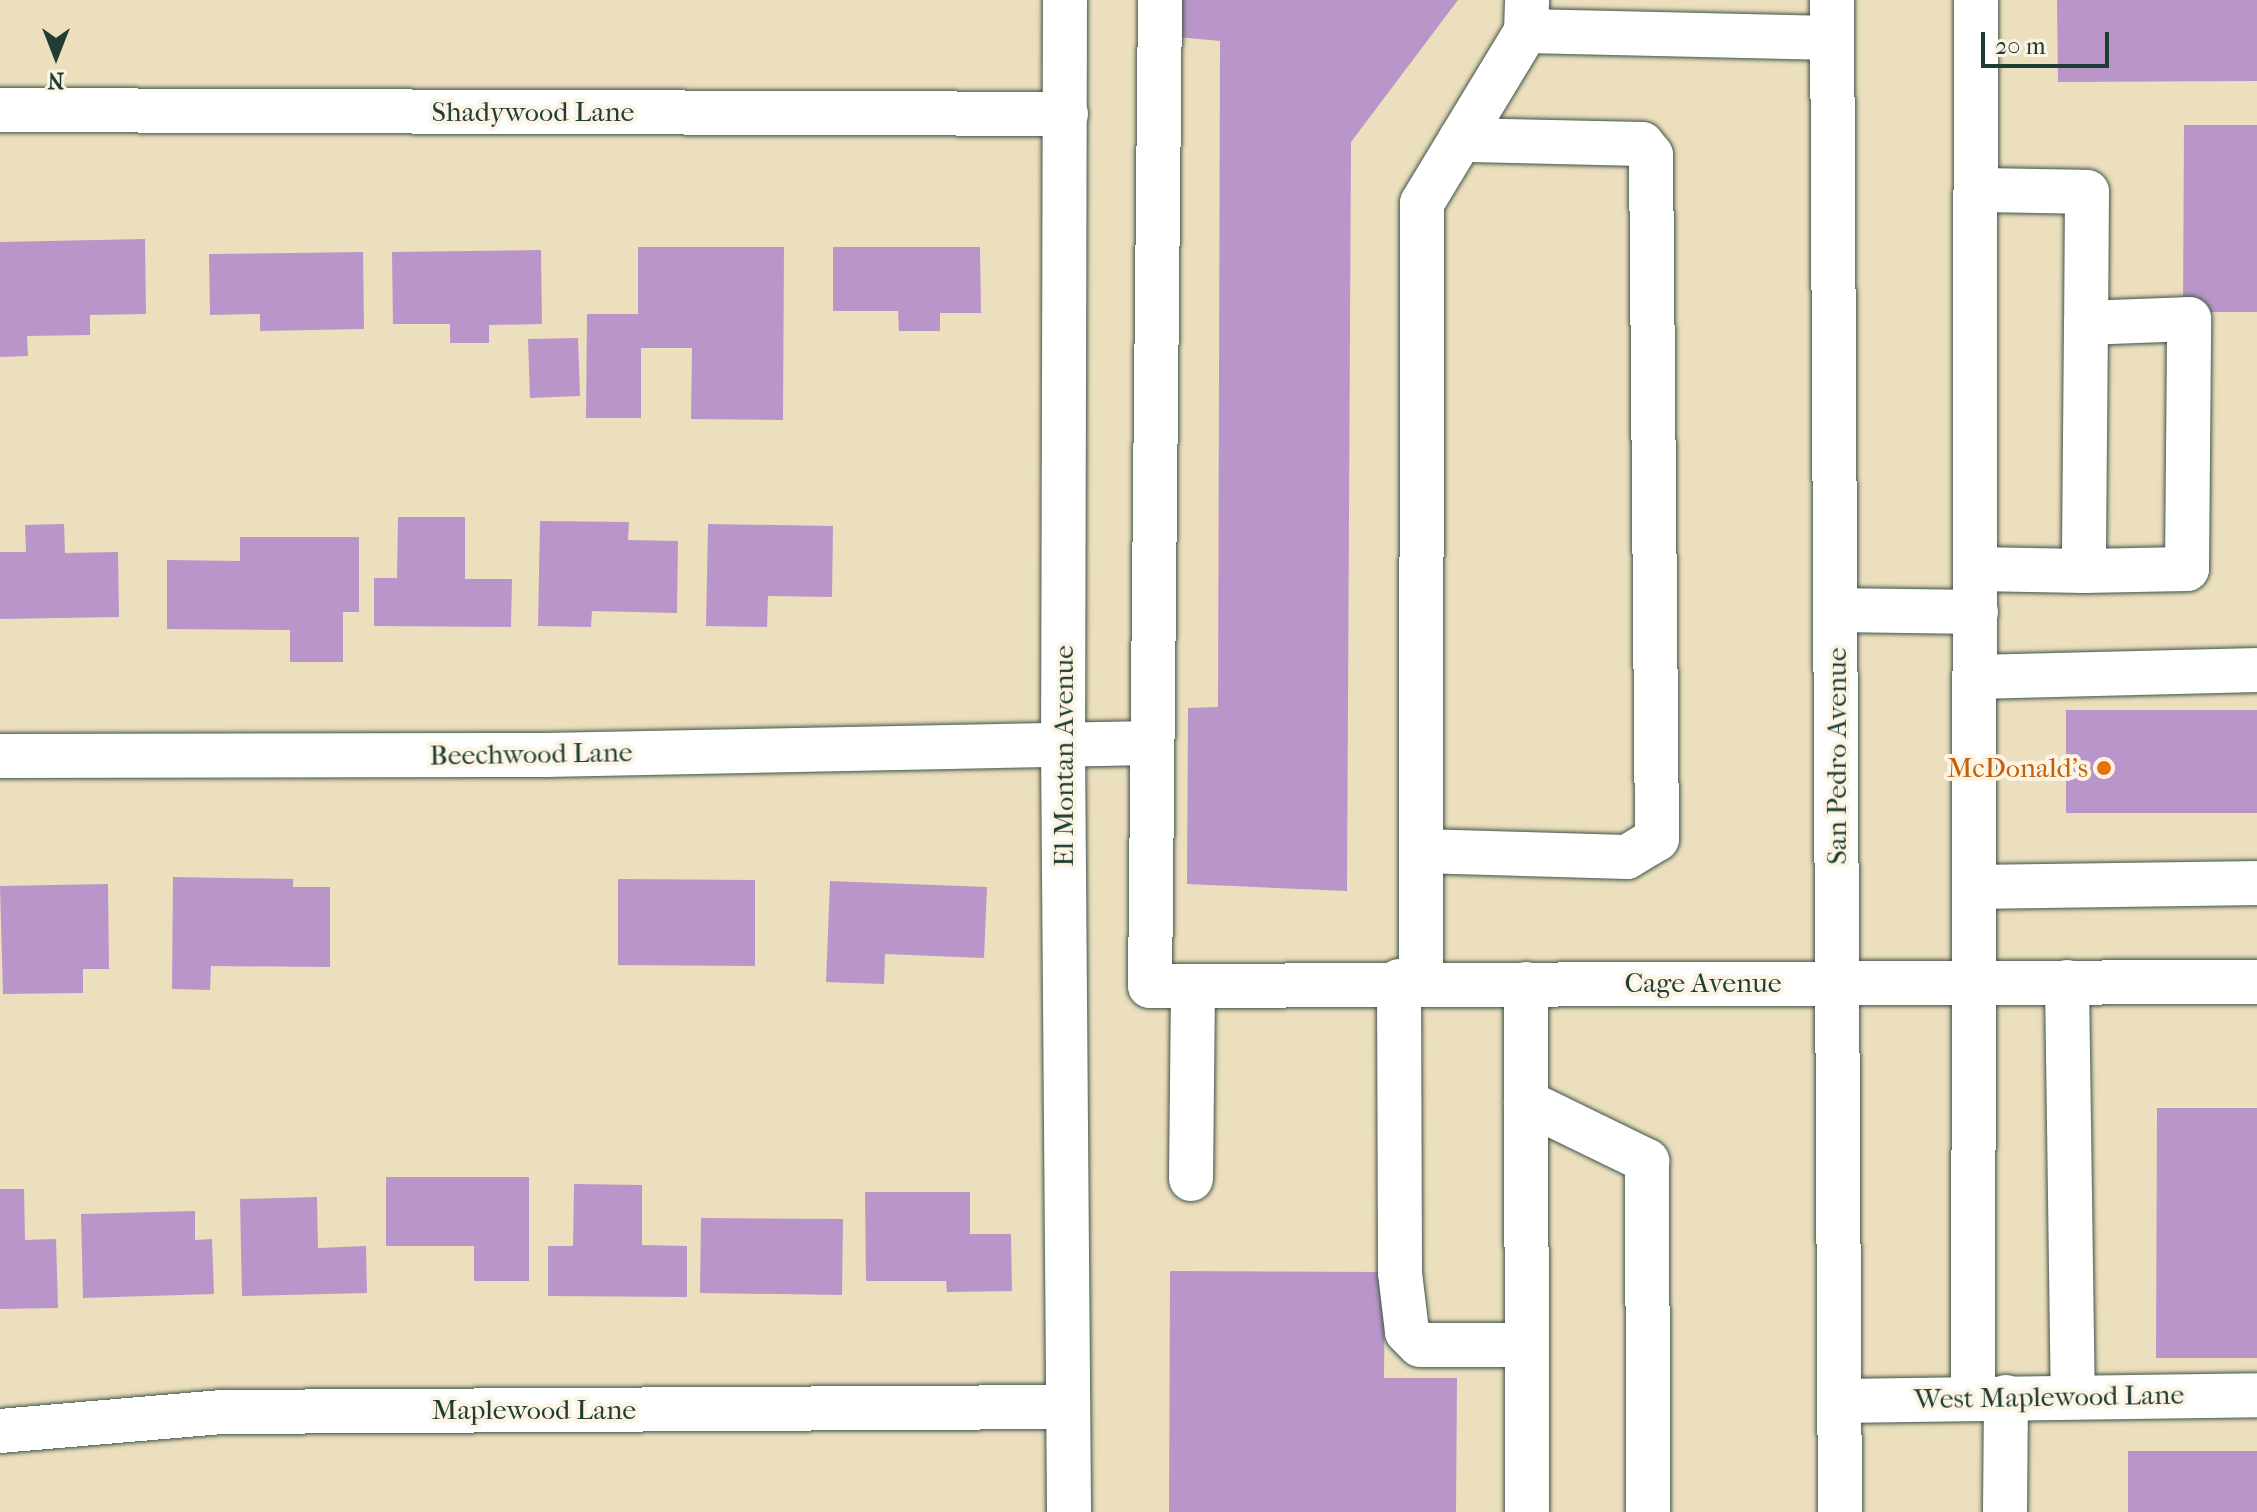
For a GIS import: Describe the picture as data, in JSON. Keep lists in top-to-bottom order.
{
  "streets": {
    "street": [
      "Shadywood Lane",
      "Beechwood Lane",
      "El Montan Avenue",
      "San Pedro Avenue",
      "Cage Avenue",
      "West Maplewood Lane",
      "Maplewood Lane"
    ]
  },
  "crossings": [
    ["Shadywood Lane", "El Montan Avenue"],
    ["Beechwood Lane", "El Montan Avenue"],
    ["Beechwood Lane", "Cage Avenue"],
    ["El Montan Avenue", "Maplewood Lane"],
    ["San Pedro Avenue", "Cage Avenue"],
    ["San Pedro Avenue", "West Maplewood Lane"]
  ],
  "places": ["McDonald's"],
  "scale_bar": "20 m",
  "north": "bottom"
}
